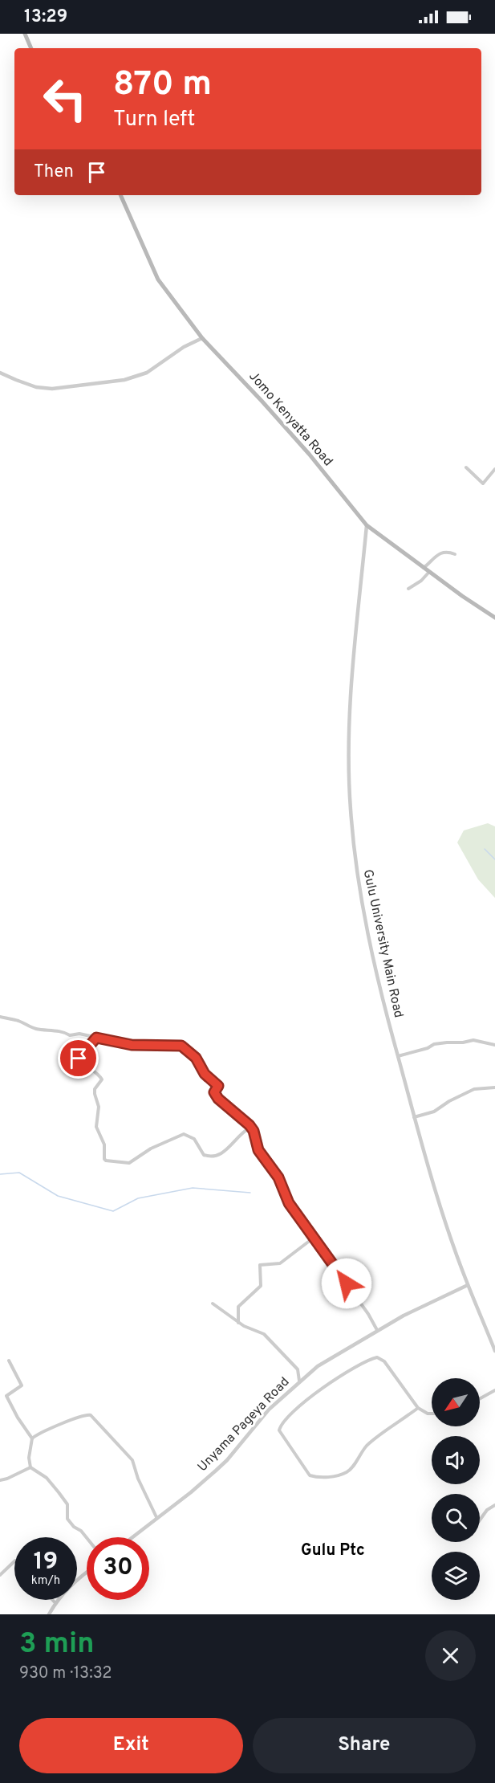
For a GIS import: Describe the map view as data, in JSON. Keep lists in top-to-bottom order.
{
  "streets": {
    "main road": ["Jomo Kenyatta Road"],
    "street": ["Gulu University Main Road", "Unyama Pageya Road"]
  },
  "crossings": [
    ["Jomo Kenyatta Road", "Gulu University Main Road"],
    ["Gulu University Main Road", "Unyama Pageya Road"]
  ],
  "districts": ["Gulu Ptc"],
  "north": "bottom left",
  "page": {
    "status": "13:29",
    "turn": ["870 m", "Turn left"],
    "then": "Then",
    "speed": "19 km/h",
    "limit": "30",
    "heading": ["3 min", "930 m · 13:32"],
    "buttons": ["Exit", "Share"]
  }
}
